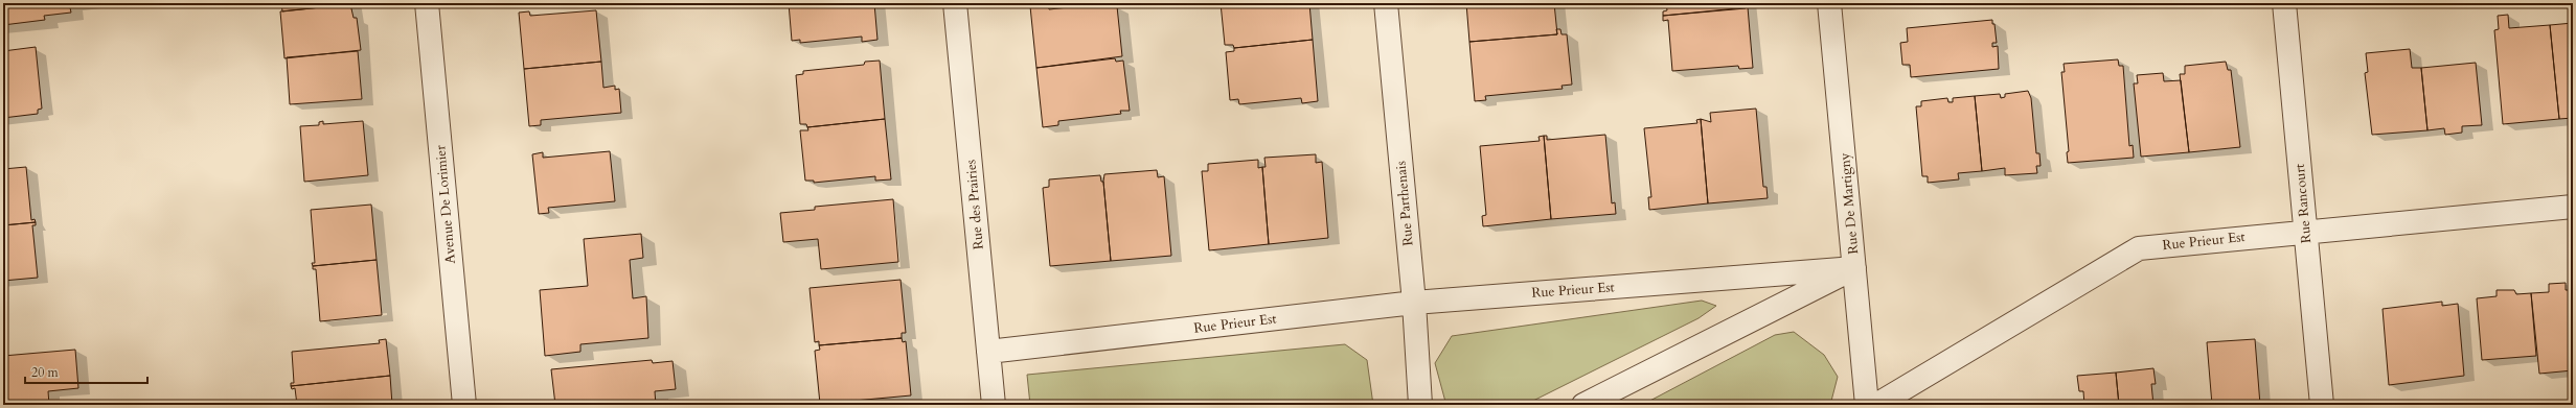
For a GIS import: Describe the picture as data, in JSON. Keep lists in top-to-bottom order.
{
  "streets": {
    "street": [
      "Rue Parthenais",
      "Rue De Martigny",
      "Rue Rancourt",
      "Avenue De Lorimier",
      "Rue des Prairies",
      "Rue Prieur Est"
    ]
  },
  "crossings": [
    ["Rue Parthenais", "Rue Prieur Est"],
    ["Rue De Martigny", "Rue Prieur Est"],
    ["Rue Rancourt", "Rue Prieur Est"],
    ["Rue des Prairies", "Rue Prieur Est"]
  ],
  "scale_bar": "20 m"
}
